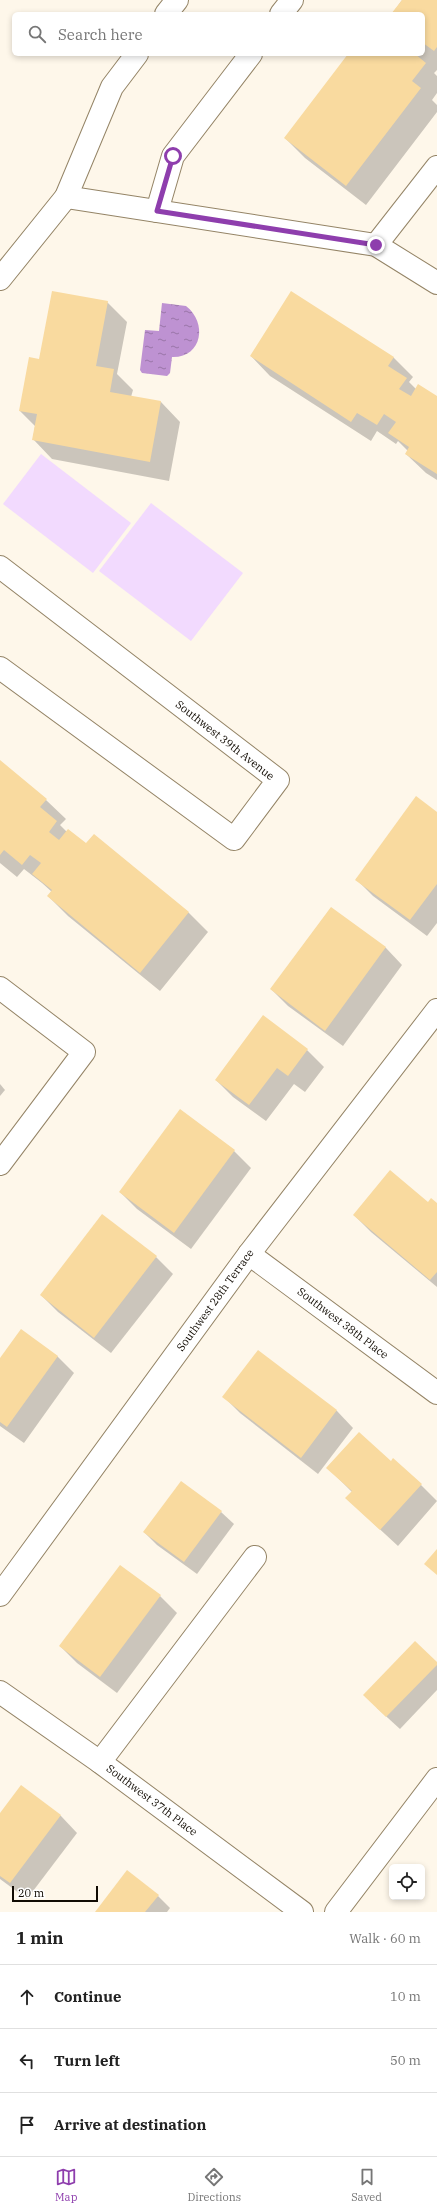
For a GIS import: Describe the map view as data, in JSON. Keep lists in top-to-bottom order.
{
  "streets": {
    "street": [
      "Southwest 39th Avenue",
      "Southwest 28th Terrace",
      "Southwest 38th Place",
      "Southwest 37th Place"
    ]
  },
  "crossings": [
    ["Southwest 28th Terrace", "Southwest 38th Place"]
  ],
  "scale_bar": "20 m",
  "page": {
    "search": "Search here",
    "scale": "20 m",
    "heading": ["1 min", "Walk · 60 m"],
    "list": [
      ["Continue", "10 m"],
      ["Turn left", "50 m"],
      "Arrive at destination"
    ],
    "nav": ["Map", "Directions", "Saved"]
  }
}
